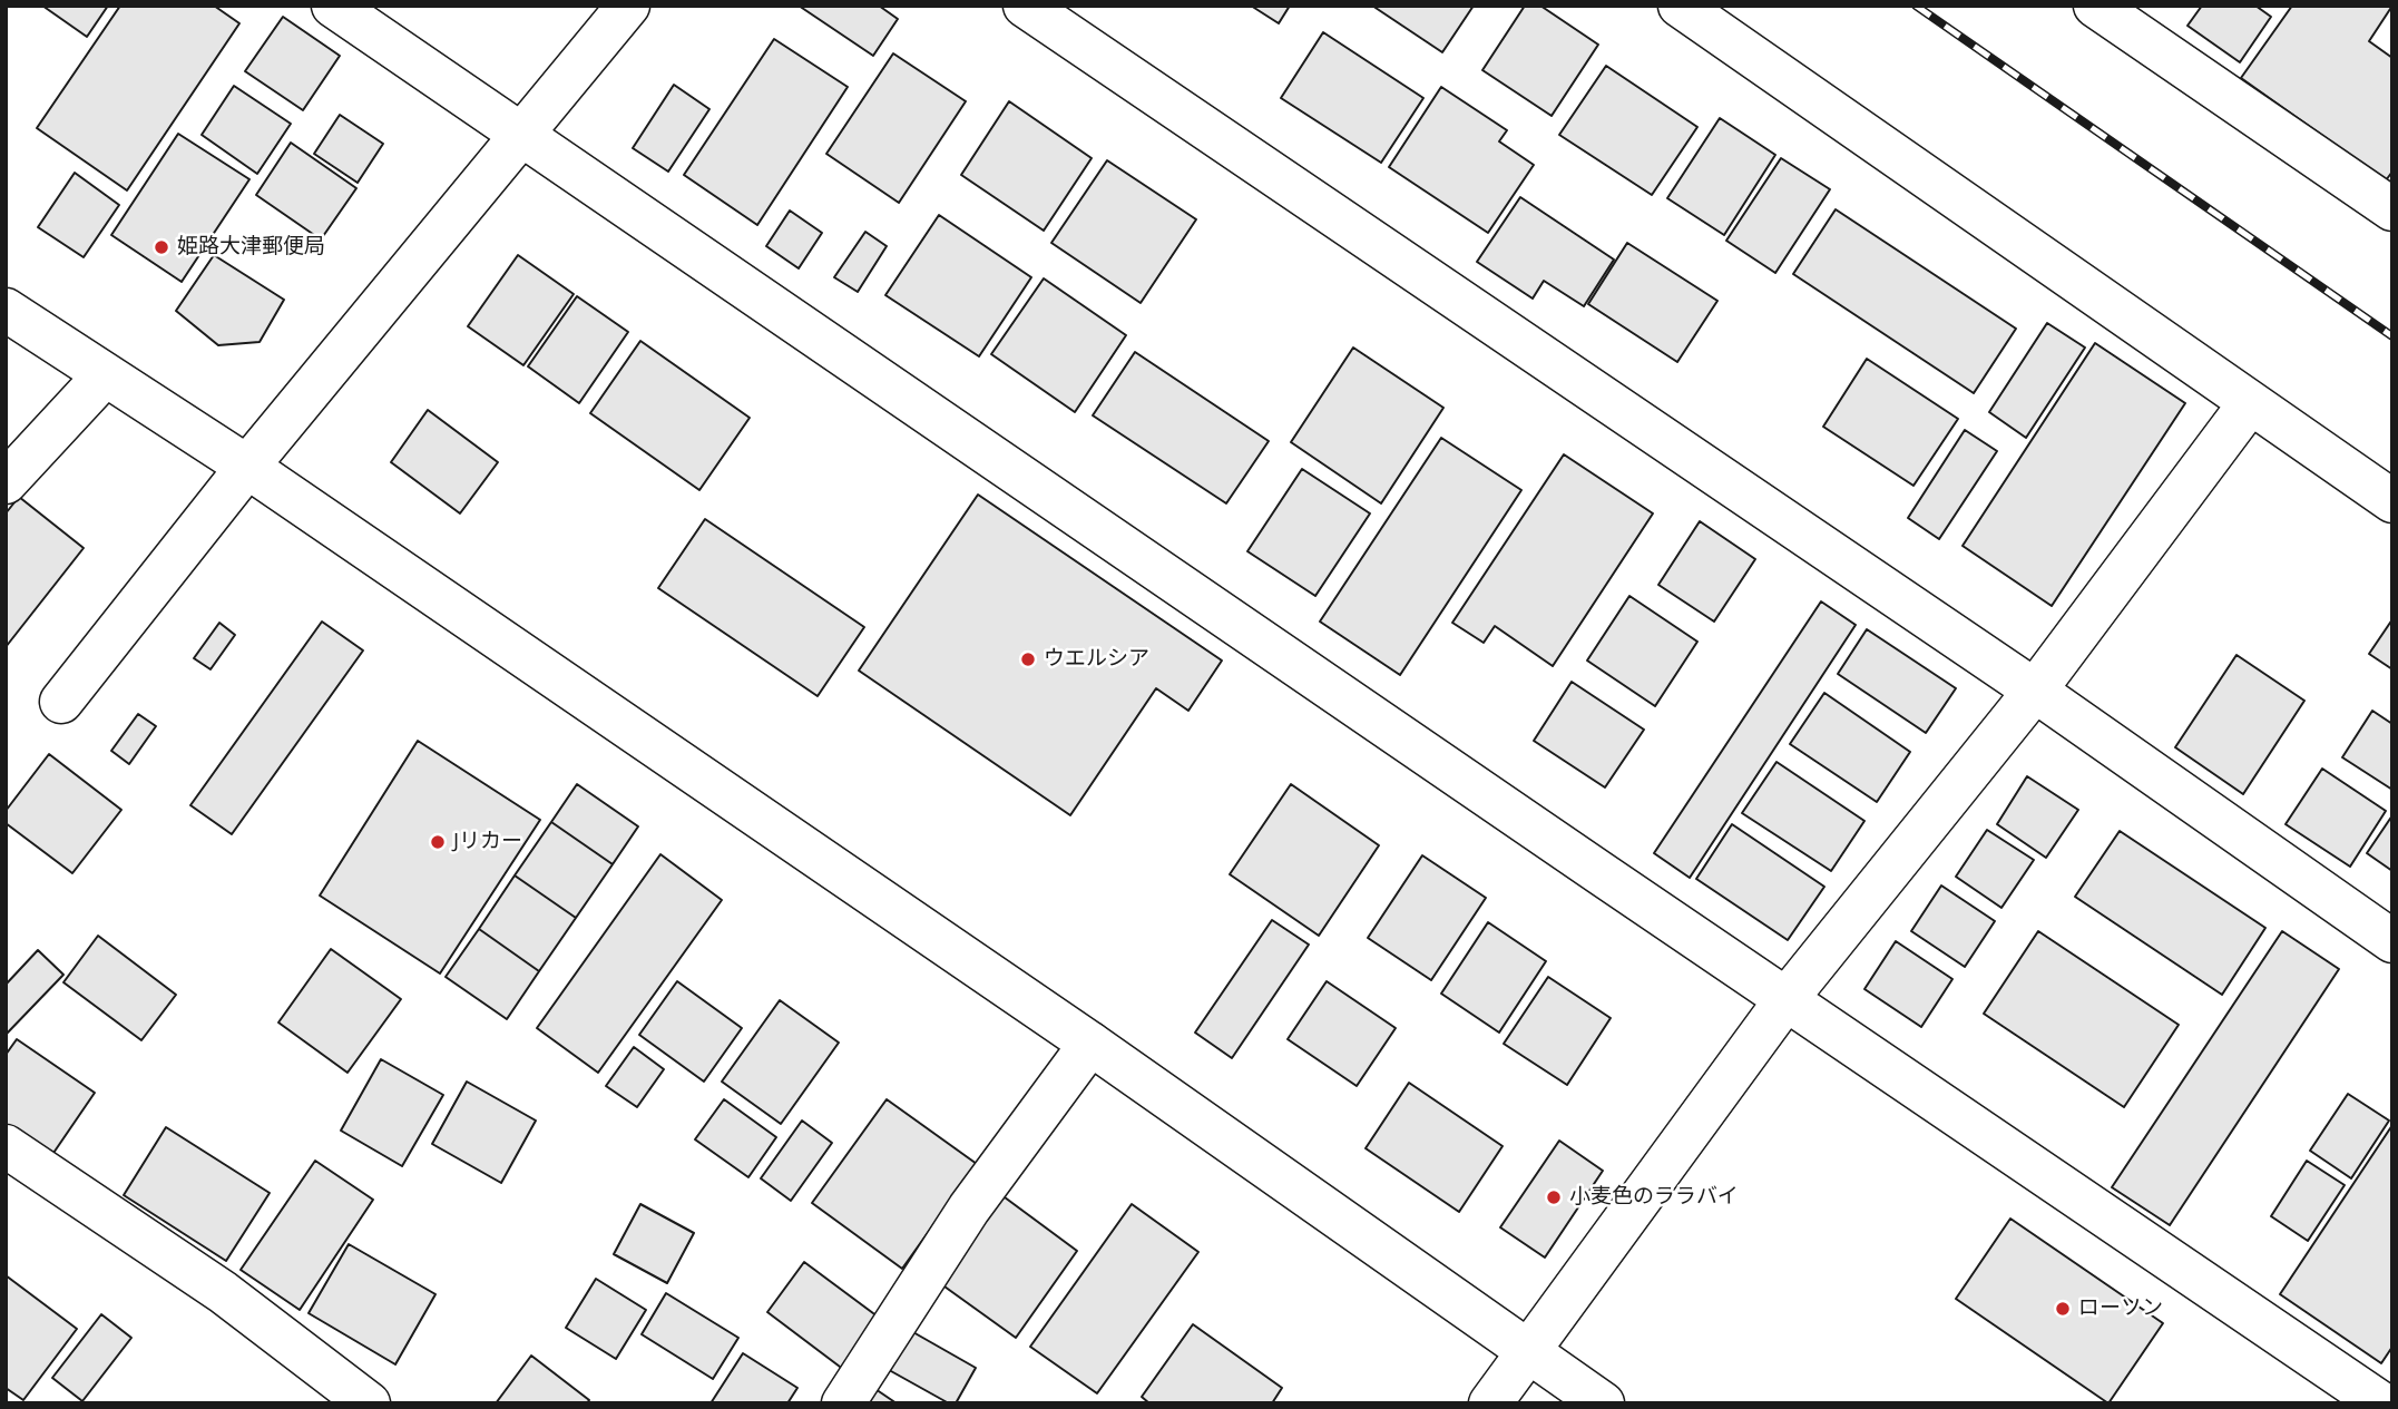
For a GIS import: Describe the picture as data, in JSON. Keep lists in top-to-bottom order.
{
  "places": [
    "姫路大津郵便局",
    "ウエルシア",
    "Jリカー",
    "小麦色のララバイ",
    "ローソン"
  ]
}
